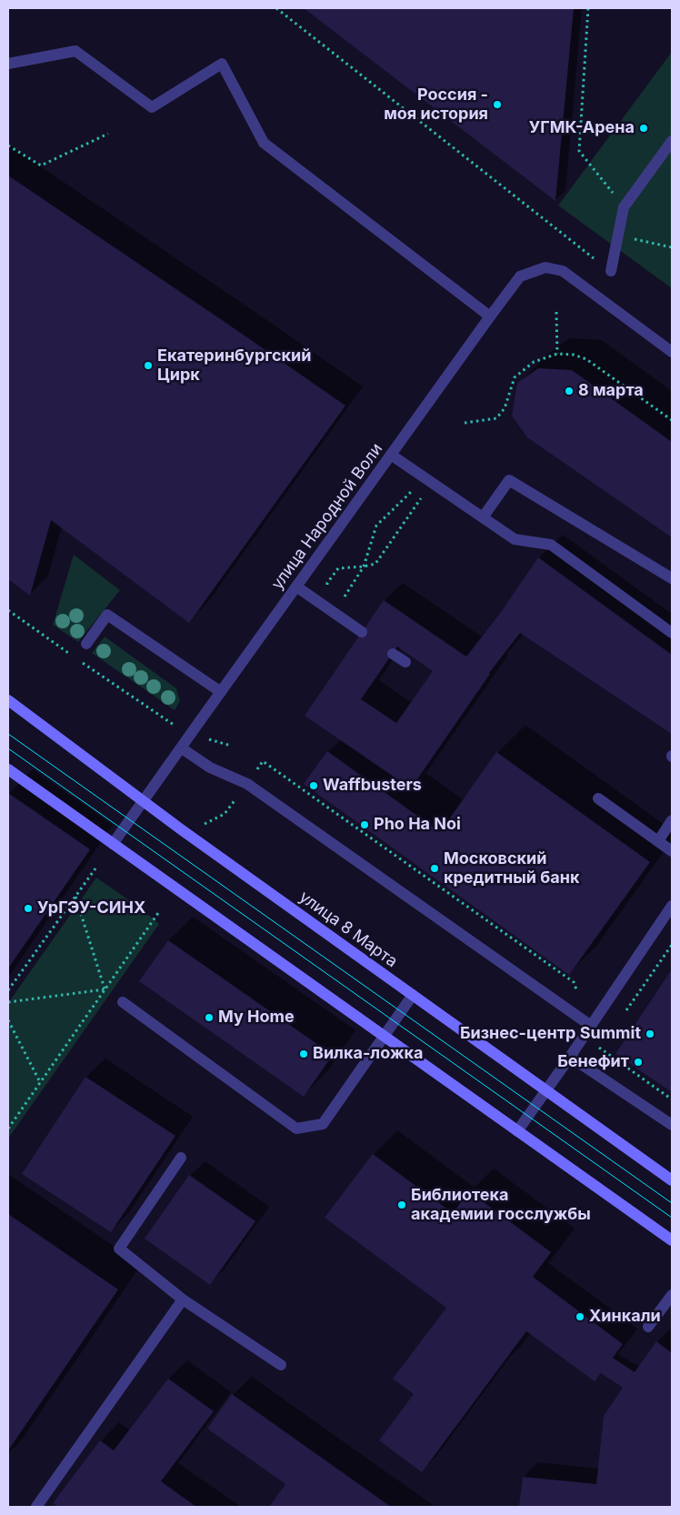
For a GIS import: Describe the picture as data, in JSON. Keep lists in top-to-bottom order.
{
  "streets": {
    "main road": ["улица 8 Марта"],
    "street": ["улица Народной Воли"]
  },
  "crossings": [
    ["улица Народной Воли", "улица 8 Марта"]
  ],
  "places": [
    "Россия - моя история",
    "УГМК-Арена",
    "Екатеринбургский Цирк",
    "8 марта",
    "Waffbusters",
    "Pho Ha Noi",
    "Московский кредитный банк",
    "УрГЭУ-СИНХ",
    "My Home",
    "Бизнес-центр Summit",
    "Вилка-ложка",
    "Бенефит",
    "Библиотека академии госслужбы",
    "Хинкали"
  ]
}
